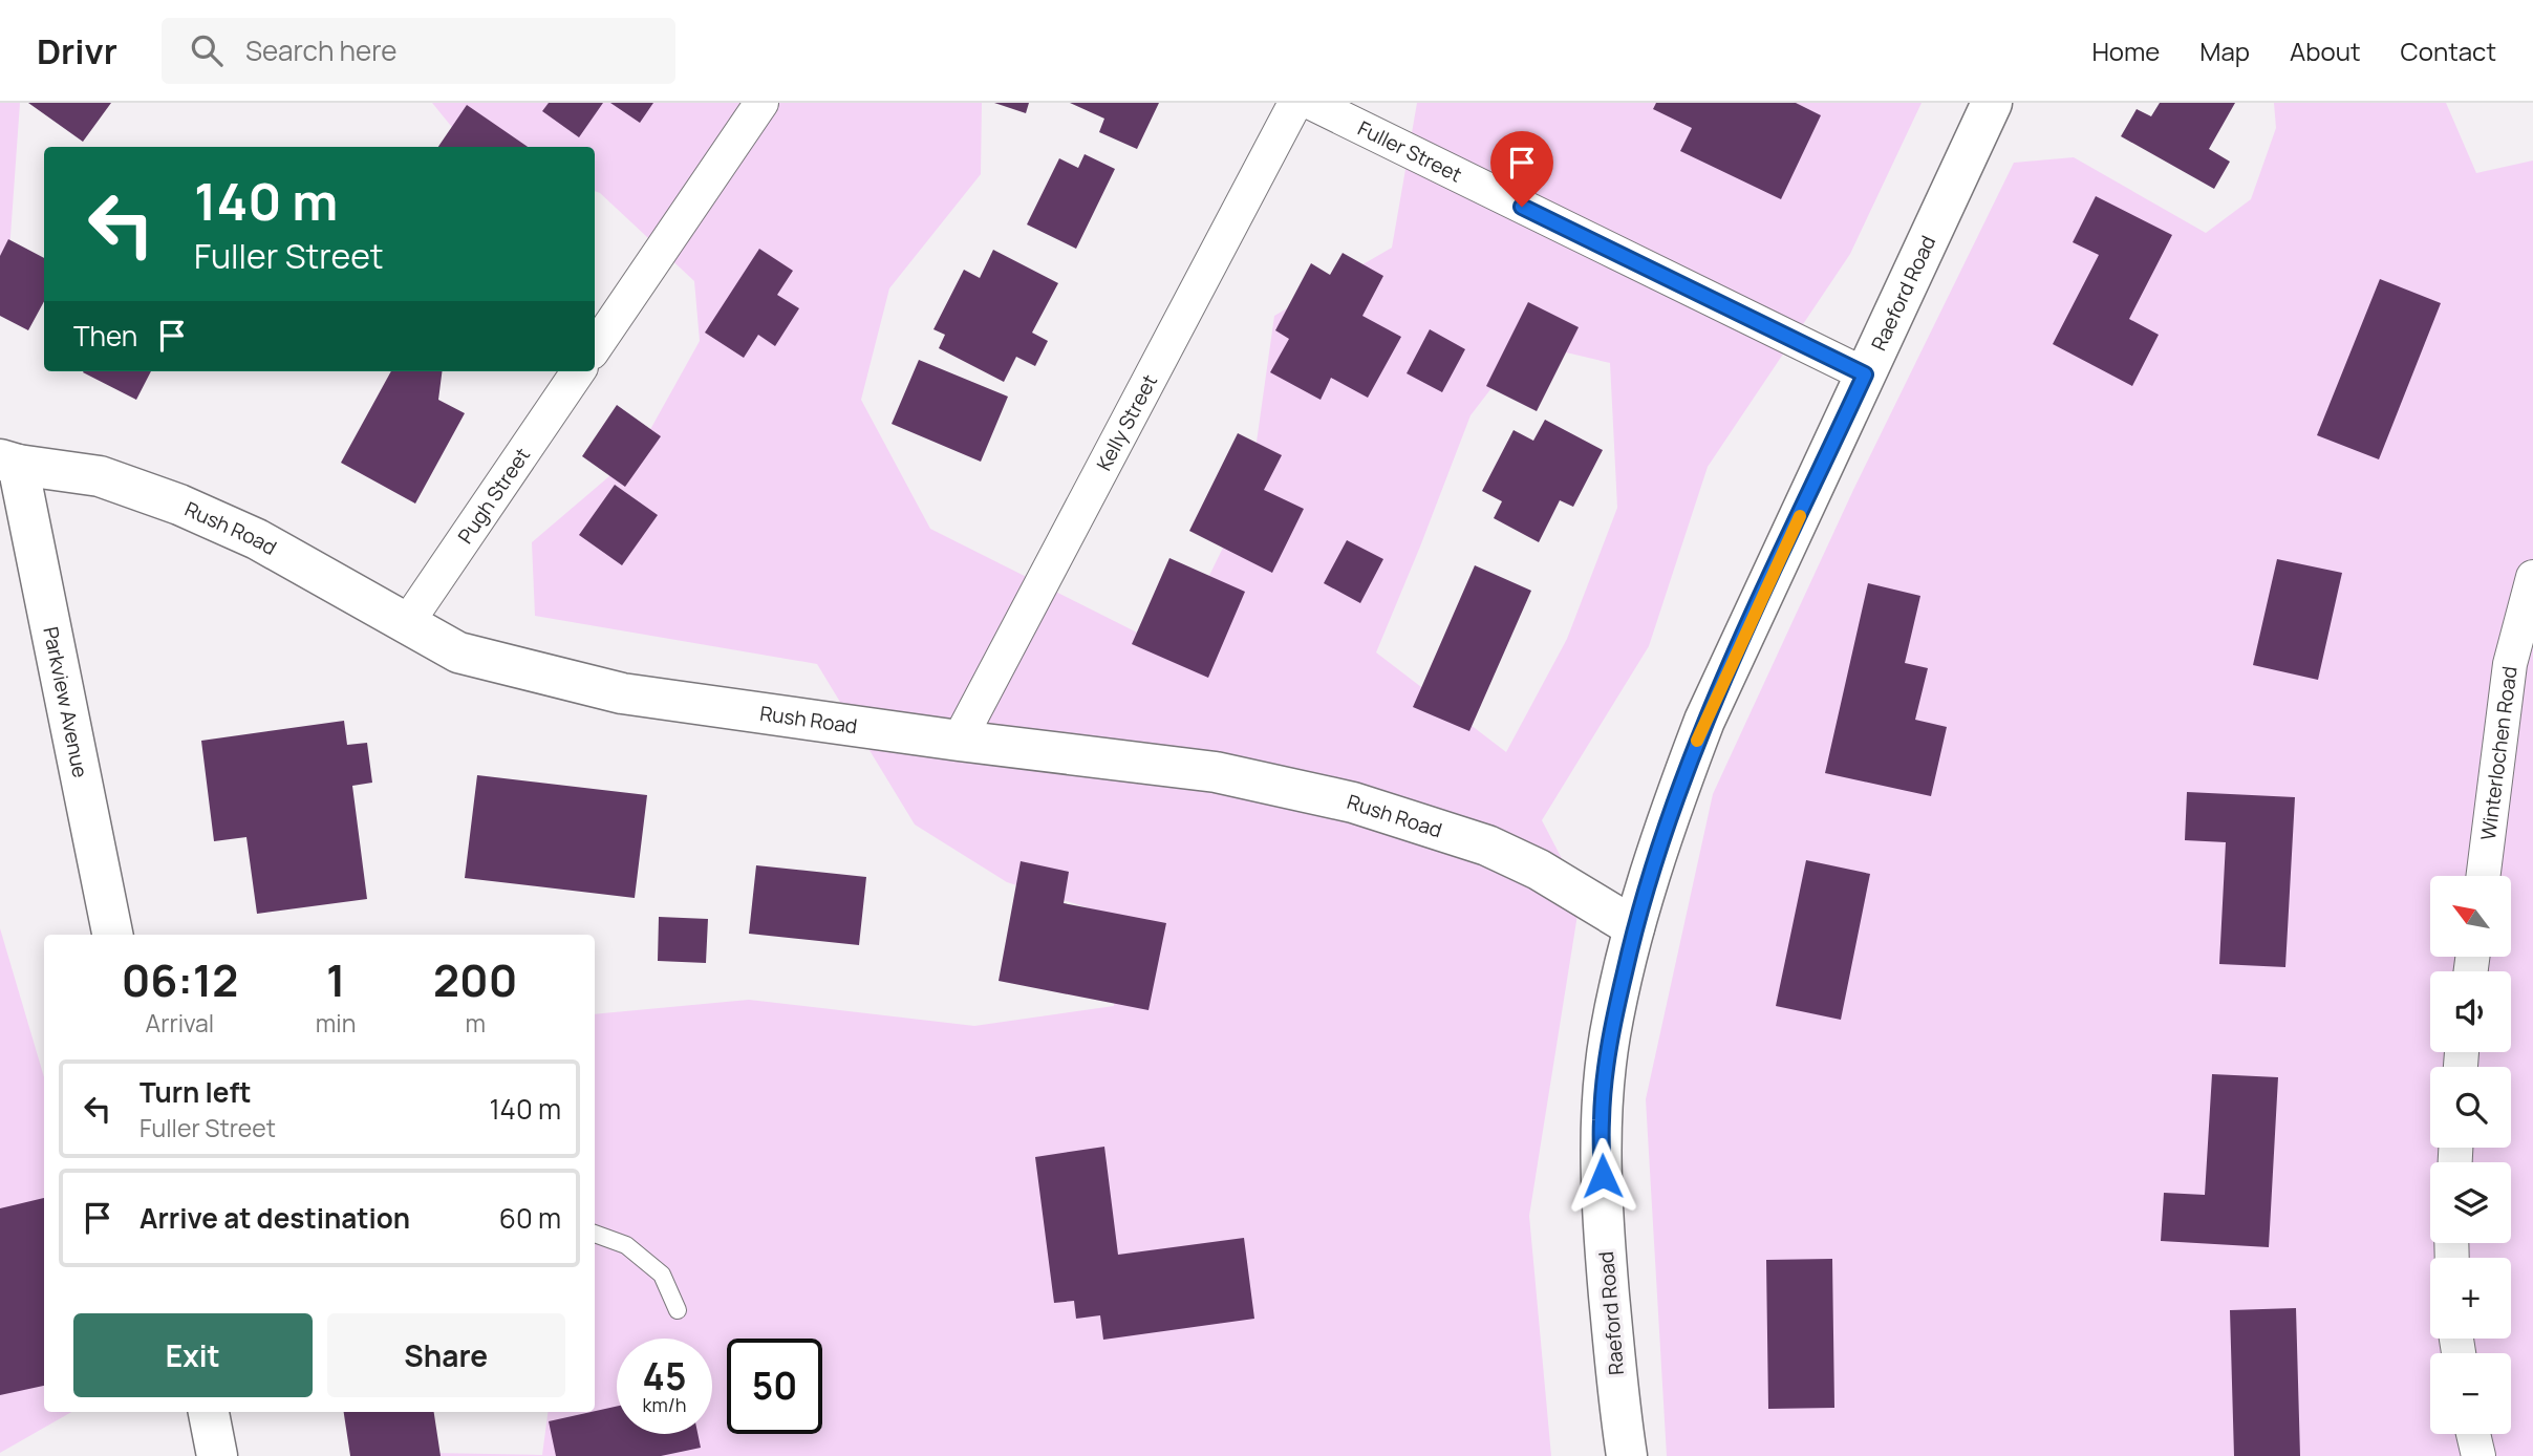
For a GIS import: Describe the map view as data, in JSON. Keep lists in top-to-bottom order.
{
  "streets": {
    "street": [
      "Fuller Street",
      "Raeford Road",
      "Kelly Street",
      "Pugh Street",
      "Rush Road",
      "Parkview Avenue",
      "Winterlochen Road"
    ]
  },
  "crossings": [
    ["Fuller Street", "Raeford Road"],
    ["Raeford Road", "Rush Road"],
    ["Kelly Street", "Rush Road"],
    ["Pugh Street", "Rush Road"],
    ["Rush Road", "Parkview Avenue"]
  ],
  "north": "top left",
  "page": {
    "header": "Drivr",
    "search": "Search here",
    "nav": [
      "Home",
      "Map",
      "About",
      "Contact"
    ],
    "turn": ["140 m", "Fuller Street"],
    "then": "Then",
    "map_buttons": ["+", "−"],
    "eta": [
      "06:12",
      "Arrival",
      "1",
      "min",
      "200",
      "m"
    ],
    "list": [
      {
        "name": "Turn left",
        "note": "Fuller Street",
        "value": "140 m"
      },
      {
        "name": "Arrive at destination",
        "value": "60 m"
      }
    ],
    "buttons": ["Exit", "Share"],
    "speed": "45 km/h",
    "limit": "50"
  }
}
